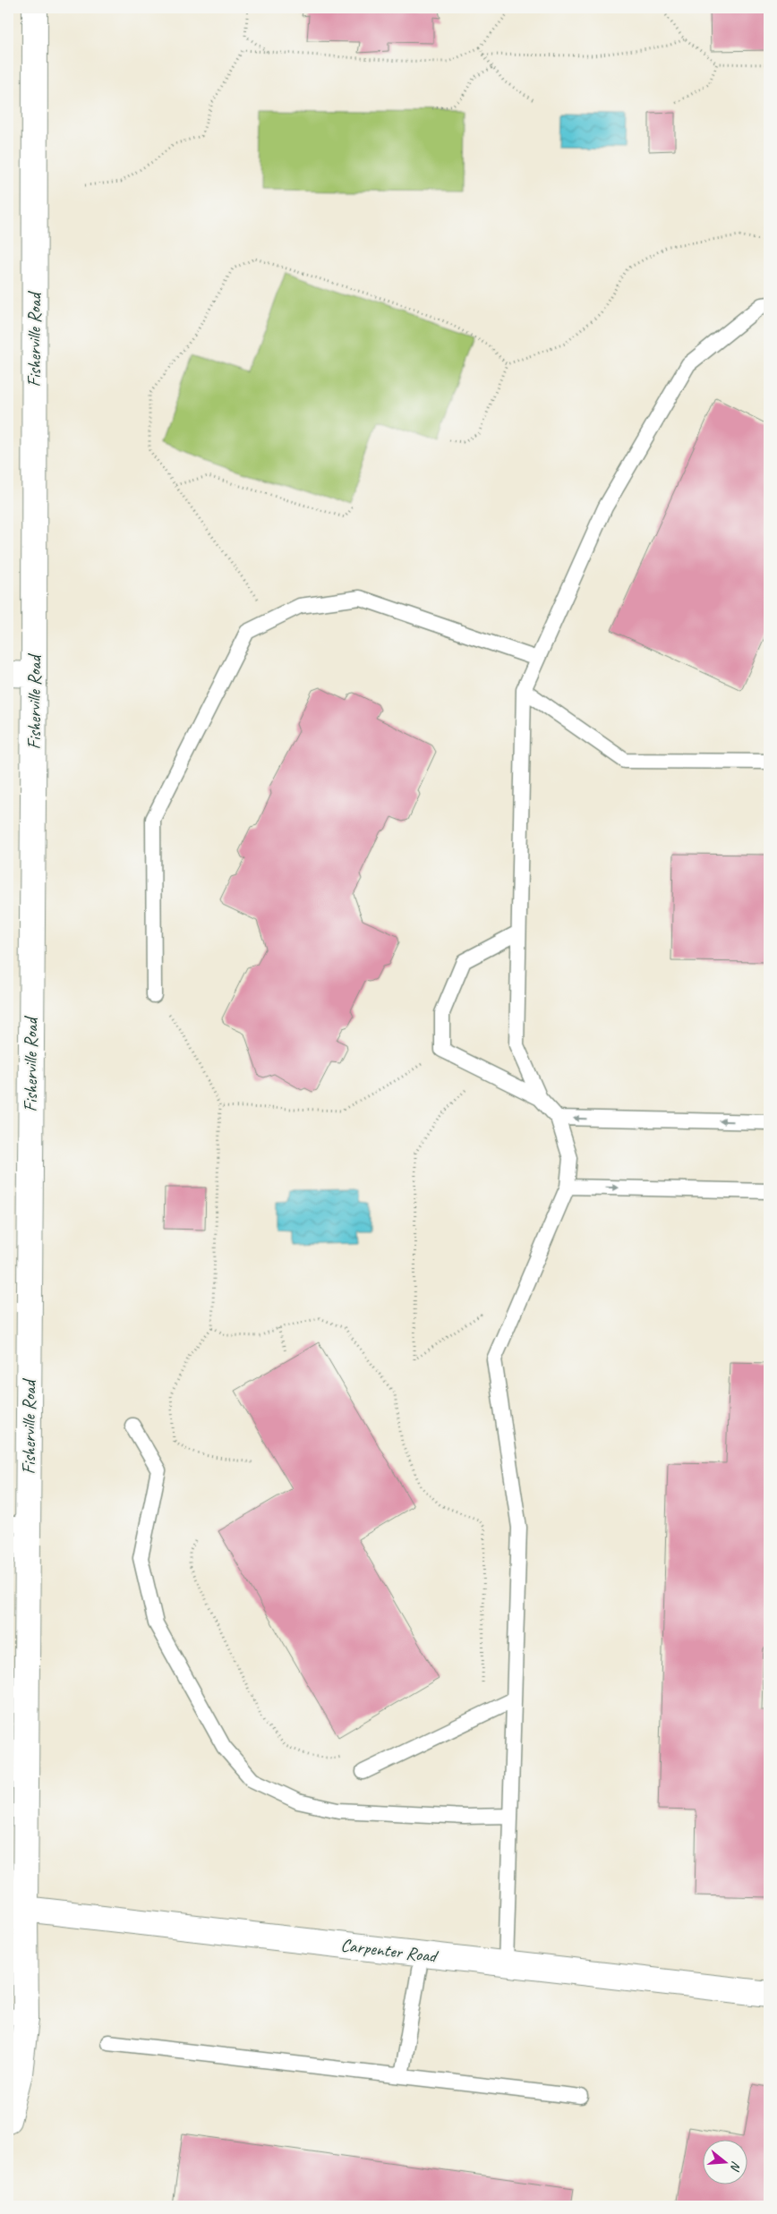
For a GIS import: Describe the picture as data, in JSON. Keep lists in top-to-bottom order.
{
  "streets": {
    "street": ["Fisherville Road", "Carpenter Road"]
  },
  "crossings": [
    ["Fisherville Road", "Carpenter Road"]
  ],
  "north": "right"
}
